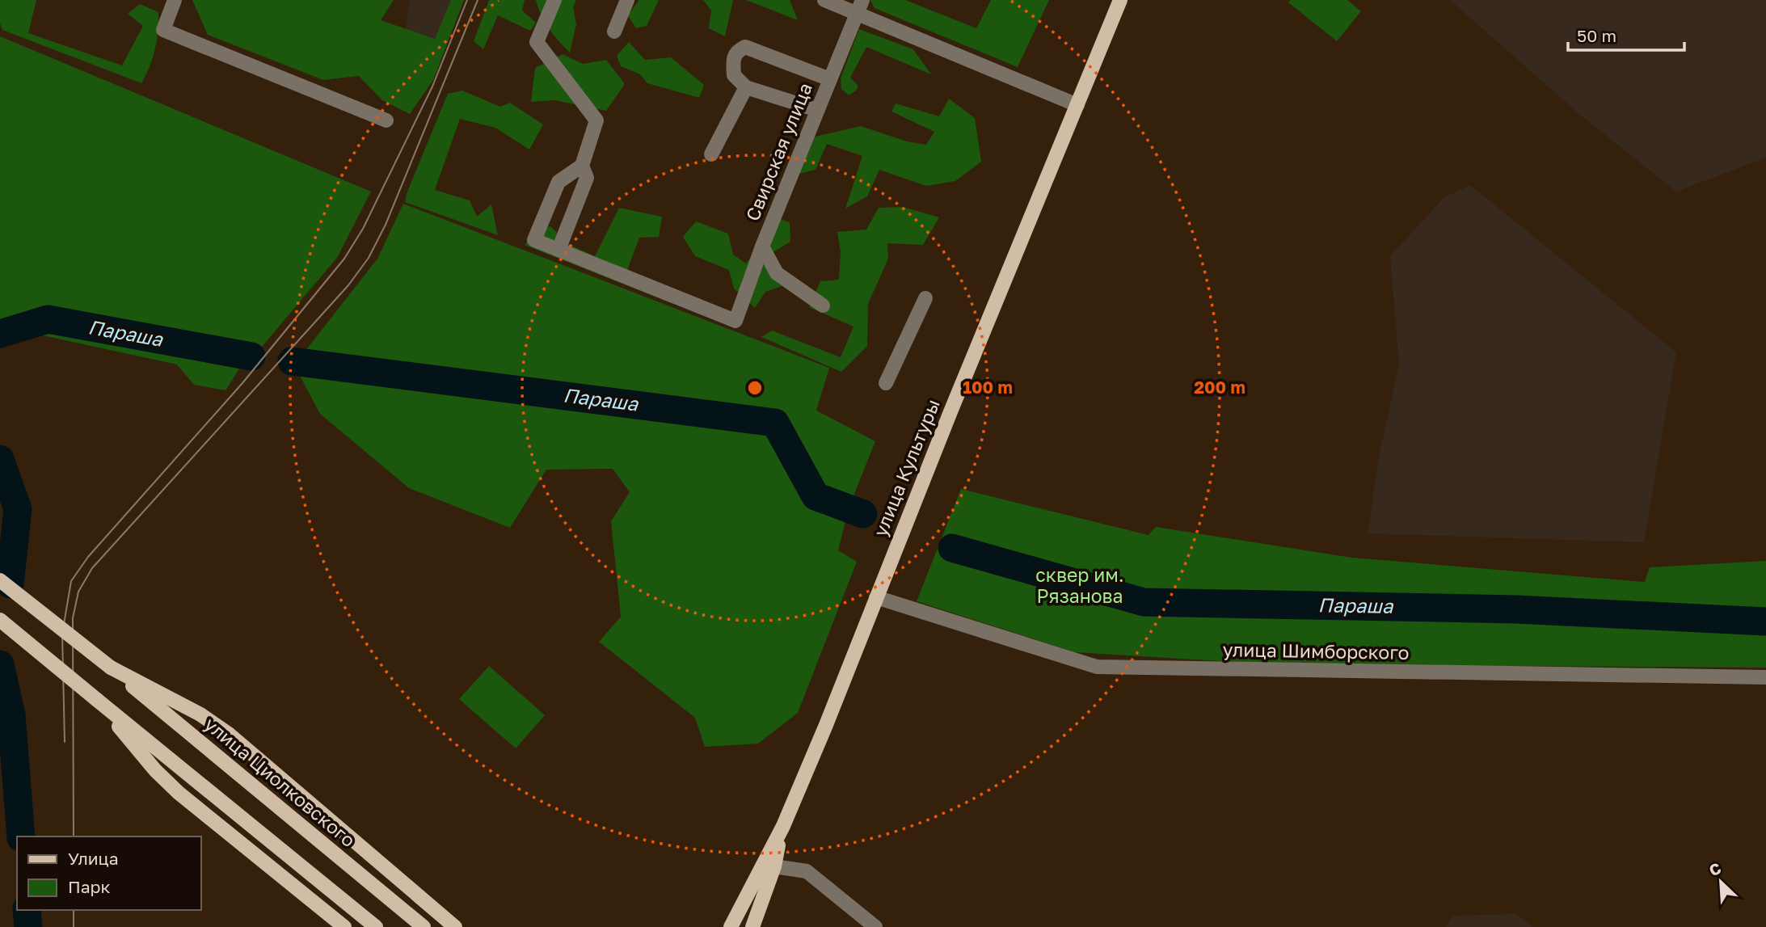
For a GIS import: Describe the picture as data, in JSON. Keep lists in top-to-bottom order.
{
  "streets": {
    "main road": ["улица Культуры", "улица Циолковского"],
    "street": ["Свирская улица", "улица Шимборского"]
  },
  "crossings": [
    ["улица Культуры", "улица Шимборского"]
  ],
  "water": ["Параша"],
  "parks": ["сквер им. Рязанова"],
  "legend": ["Улица", "Парк"],
  "scale_bar": "50 m",
  "north": "top left",
  "rings": ["100 m", "200 m"]
}
